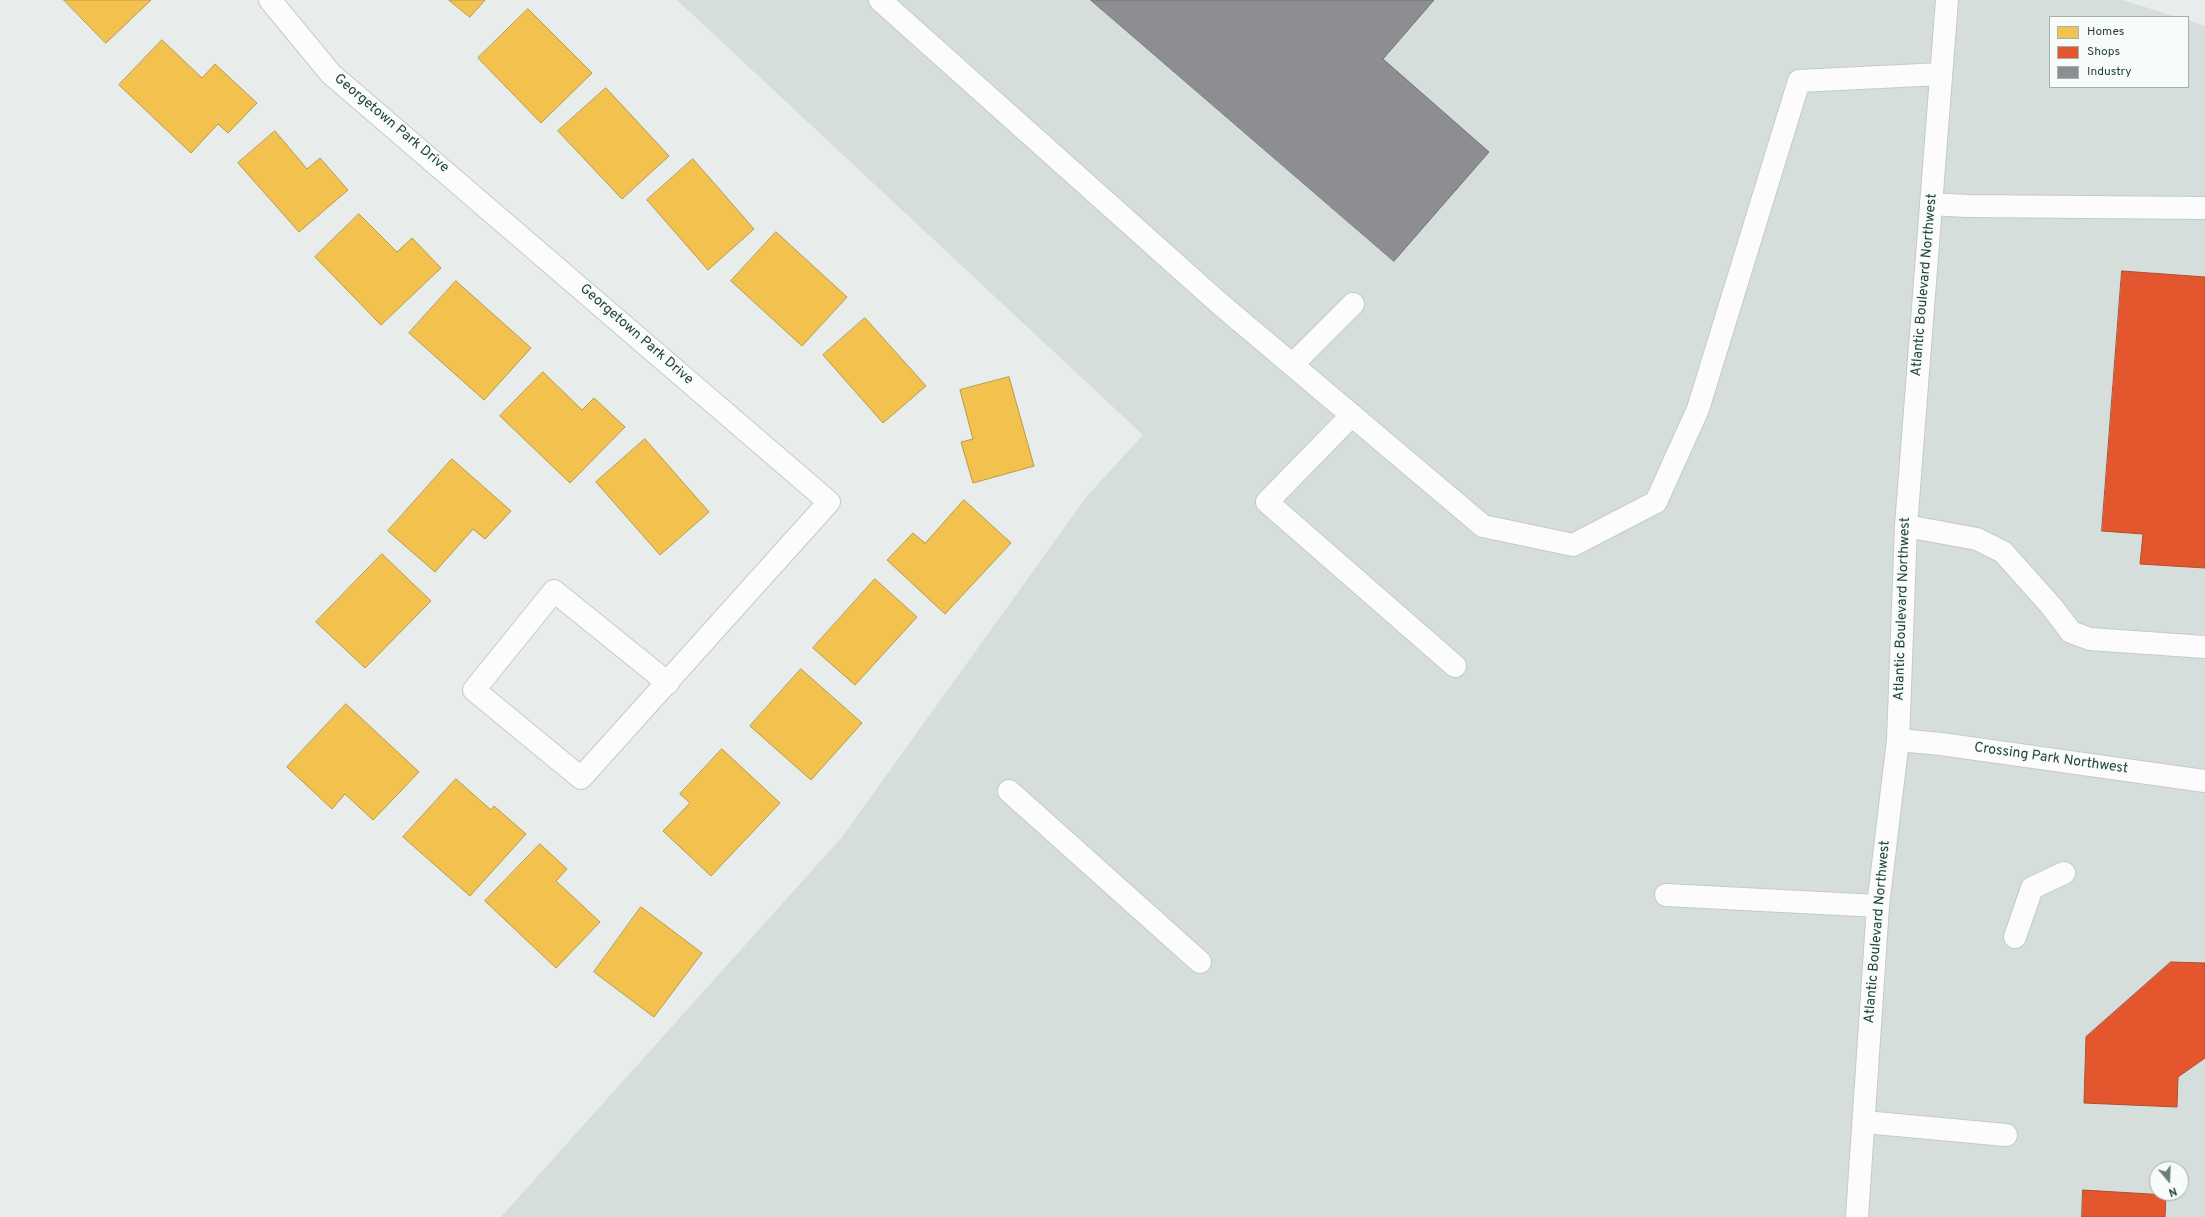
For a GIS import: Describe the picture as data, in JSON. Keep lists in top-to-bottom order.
{
  "streets": {
    "street": ["Georgetown Park Drive", "Atlantic Boulevard Northwest", "Crossing Park Northwest"]
  },
  "crossings": [
    ["Atlantic Boulevard Northwest", "Crossing Park Northwest"]
  ],
  "legend": ["Homes", "Shops", "Industry"],
  "north": "bottom"
}
